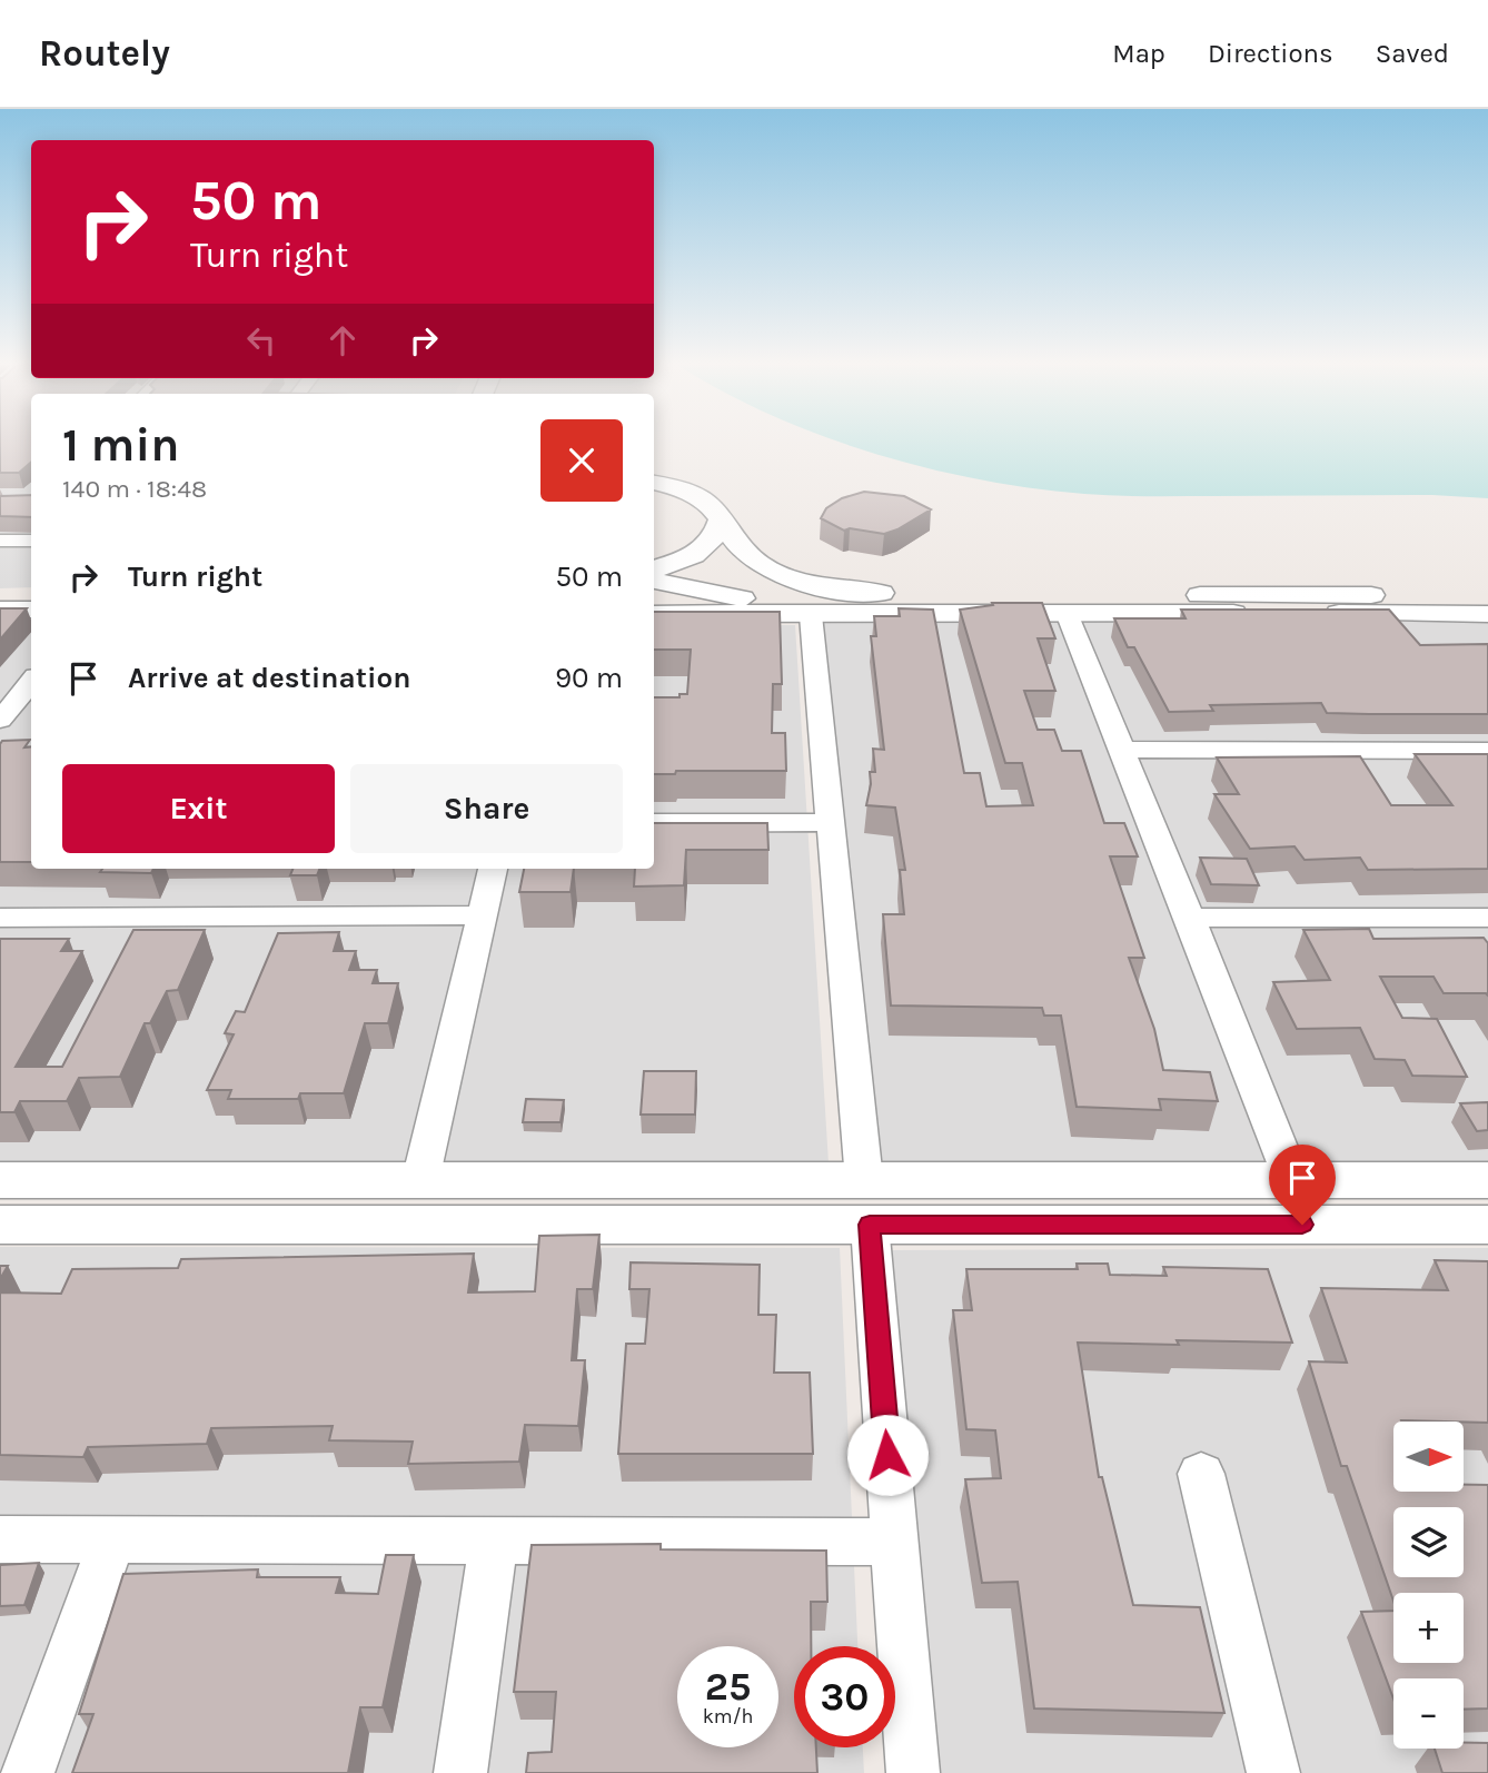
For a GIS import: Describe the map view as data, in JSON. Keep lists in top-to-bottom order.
{
  "north": "right",
  "page": {
    "header": "Routely",
    "nav": ["Map", "Directions", "Saved"],
    "turn": ["50 m", "Turn right"],
    "heading": ["1 min", "140 m · 18:48"],
    "list": [
      {
        "name": "Turn right",
        "value": "50 m"
      },
      {
        "name": "Arrive at destination",
        "value": "90 m"
      }
    ],
    "buttons": ["Exit", "Share"],
    "map_buttons": ["+", "−"],
    "speed": "25 km/h",
    "limit": "30"
  }
}
